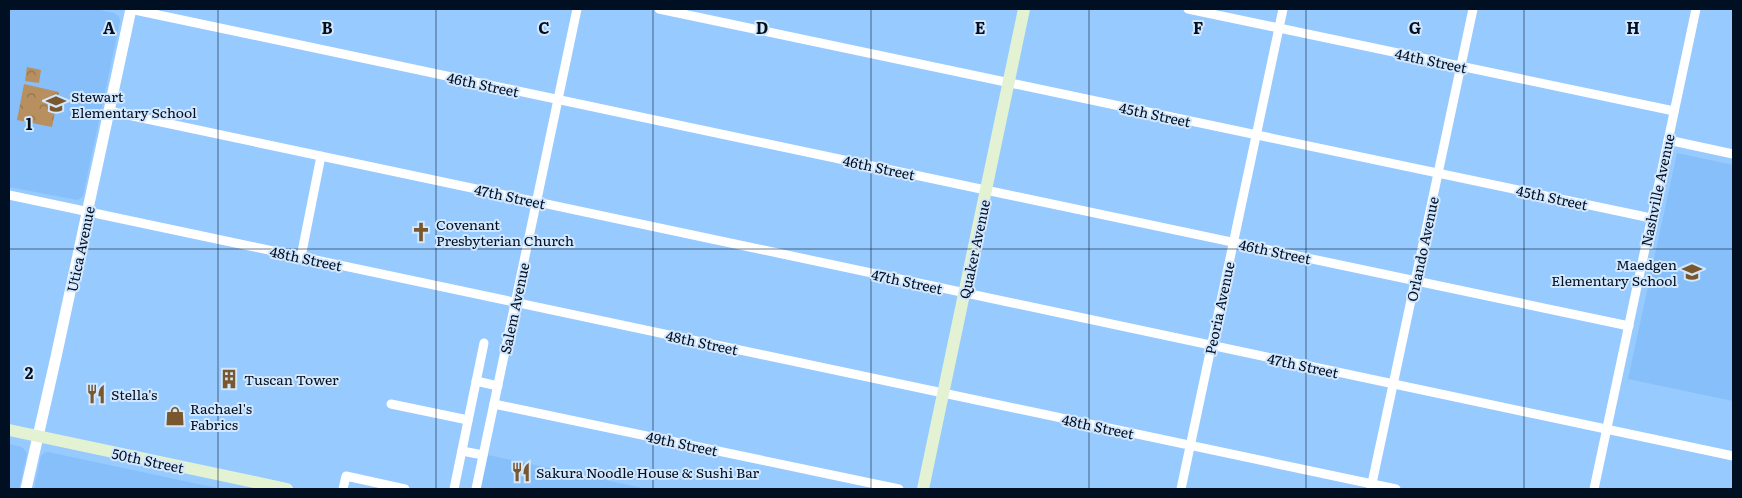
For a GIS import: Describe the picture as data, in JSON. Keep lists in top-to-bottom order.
{
  "streets": {
    "main road": ["Quaker Avenue", "50th Street"],
    "street": [
      "44th Street",
      "46th Street",
      "45th Street",
      "Nashville Avenue",
      "47th Street",
      "Utica Avenue",
      "Orlando Avenue",
      "48th Street",
      "Salem Avenue",
      "Peoria Avenue",
      "49th Street"
    ]
  },
  "crossings": [
    ["44th Street", "Nashville Avenue"],
    ["44th Street", "Orlando Avenue"],
    ["44th Street", "Peoria Avenue"],
    ["46th Street", "Nashville Avenue"],
    ["46th Street", "Utica Avenue"],
    ["46th Street", "Quaker Avenue"],
    ["46th Street", "Orlando Avenue"],
    ["46th Street", "Salem Avenue"],
    ["46th Street", "Peoria Avenue"],
    ["45th Street", "Nashville Avenue"],
    ["45th Street", "Quaker Avenue"],
    ["45th Street", "Orlando Avenue"],
    ["45th Street", "Peoria Avenue"],
    ["Nashville Avenue", "47th Street"],
    ["47th Street", "Utica Avenue"],
    ["47th Street", "Quaker Avenue"],
    ["47th Street", "Orlando Avenue"],
    ["47th Street", "Salem Avenue"],
    ["47th Street", "Peoria Avenue"],
    ["Utica Avenue", "48th Street"],
    ["Utica Avenue", "50th Street"],
    ["Quaker Avenue", "48th Street"],
    ["Orlando Avenue", "48th Street"],
    ["48th Street", "Salem Avenue"],
    ["48th Street", "Peoria Avenue"],
    ["Salem Avenue", "49th Street"]
  ],
  "places": {
    "school or university": ["Stewart Elementary School", "Maedgen Elementary School"],
    "church": ["Covenant Presbyterian Church"],
    "building": ["Tuscan Tower"],
    "restaurant": ["Stella's", "Sakura Noodle House & Sushi Bar"],
    "shop": ["Rachael's Fabrics"]
  },
  "grid": {
    "columns": [
      "A",
      "B",
      "C",
      "D",
      "E",
      "F",
      "G",
      "H"
    ],
    "rows": ["1", "2"]
  }
}
